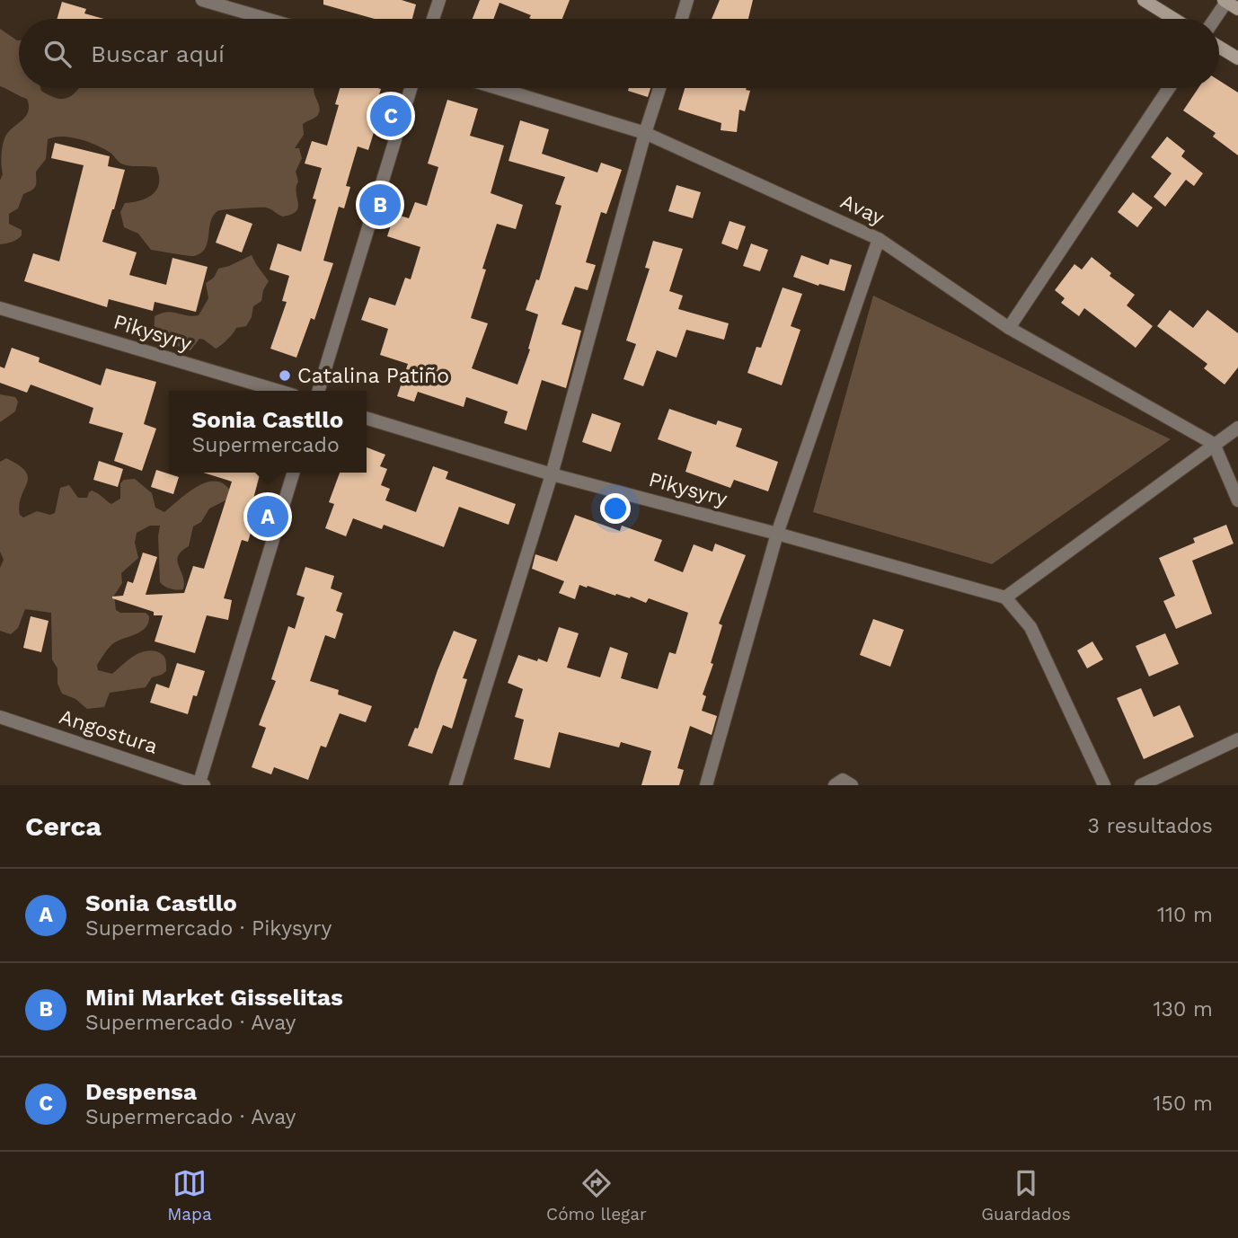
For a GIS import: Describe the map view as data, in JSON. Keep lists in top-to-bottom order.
{
  "streets": {
    "street": ["Avay", "Pikysyry", "Angostura"]
  },
  "places": ["Catalina Patiño"],
  "page": {
    "search": "Buscar aquí",
    "pins": ["C", "B", "A"],
    "popup": ["Sonia Castllo", "Supermercado"],
    "heading": ["Cerca", "3 resultados"],
    "list": [
      {
        "mark": "A",
        "name": "Sonia Castllo",
        "note": "Supermercado · Pikysyry",
        "value": "110 m"
      },
      {
        "mark": "B",
        "name": "Mini Market Gisselitas",
        "note": "Supermercado · Avay",
        "value": "130 m"
      },
      {
        "mark": "C",
        "name": "Despensa",
        "note": "Supermercado · Avay",
        "value": "150 m"
      }
    ],
    "nav": ["Mapa", "Cómo llegar", "Guardados"]
  }
}
